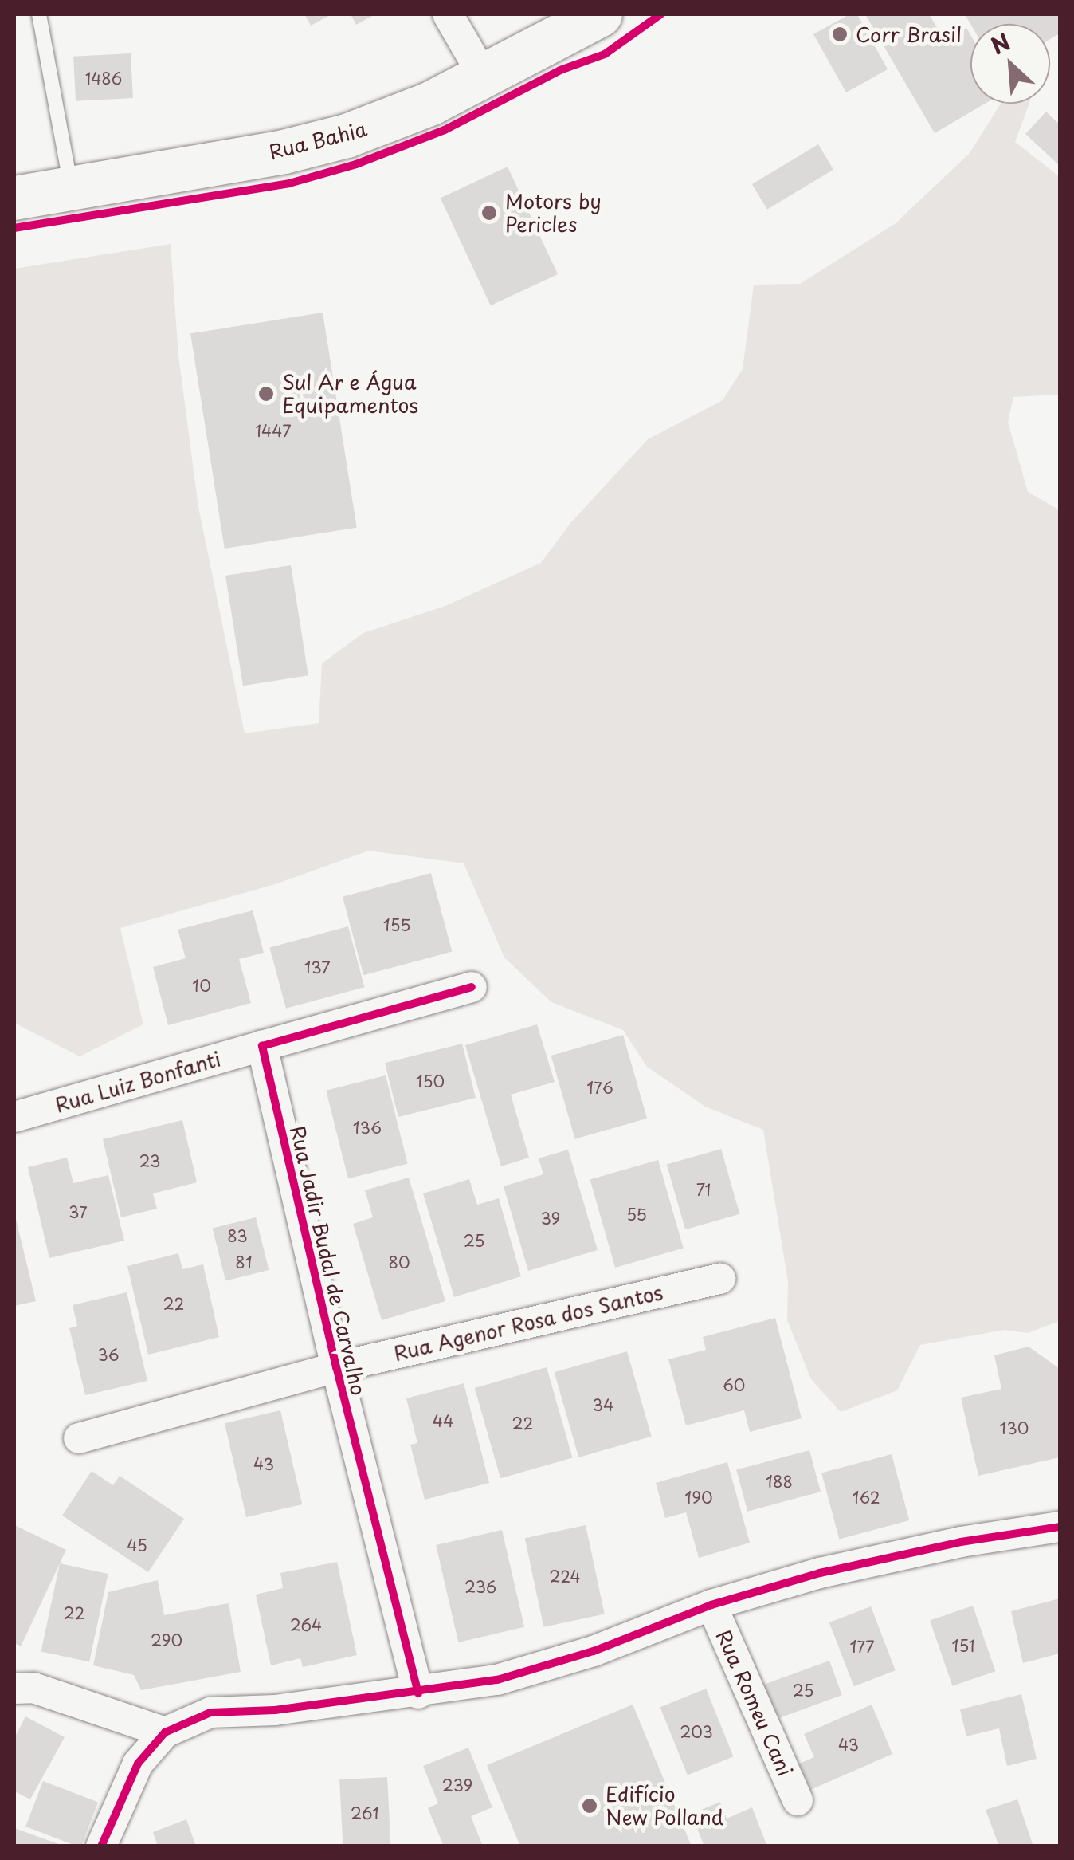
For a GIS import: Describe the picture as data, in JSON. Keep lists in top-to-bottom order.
{
  "streets": {
    "main road": ["Rua Bahia"],
    "street": [
      "Rua Luiz Bonfanti",
      "Rua Jadir Budal de Carvalho",
      "Rua Agenor Rosa dos Santos",
      "Rua Romeu Cani"
    ]
  },
  "crossings": [
    ["Rua Luiz Bonfanti", "Rua Jadir Budal de Carvalho"],
    ["Rua Jadir Budal de Carvalho", "Rua Agenor Rosa dos Santos"]
  ],
  "places": [
    "Corr Brasil",
    "Motors by Pericles",
    "Sul Ar e Água Equipamentos",
    "Edifício New Polland"
  ],
  "house_numbers": [
    "1486",
    "1447",
    "155",
    "137",
    "10",
    "150",
    "176",
    "136",
    "23",
    "71",
    "37",
    "55",
    "39",
    "83",
    "25",
    "81",
    "80",
    "22",
    "36",
    "60",
    "34",
    "44",
    "22",
    "130",
    "43",
    "188",
    "190",
    "162",
    "45",
    "224",
    "236",
    "22",
    "264",
    "290",
    "151",
    "177",
    "25",
    "203",
    "43",
    "239",
    "261"
  ],
  "north": "top left"
}
